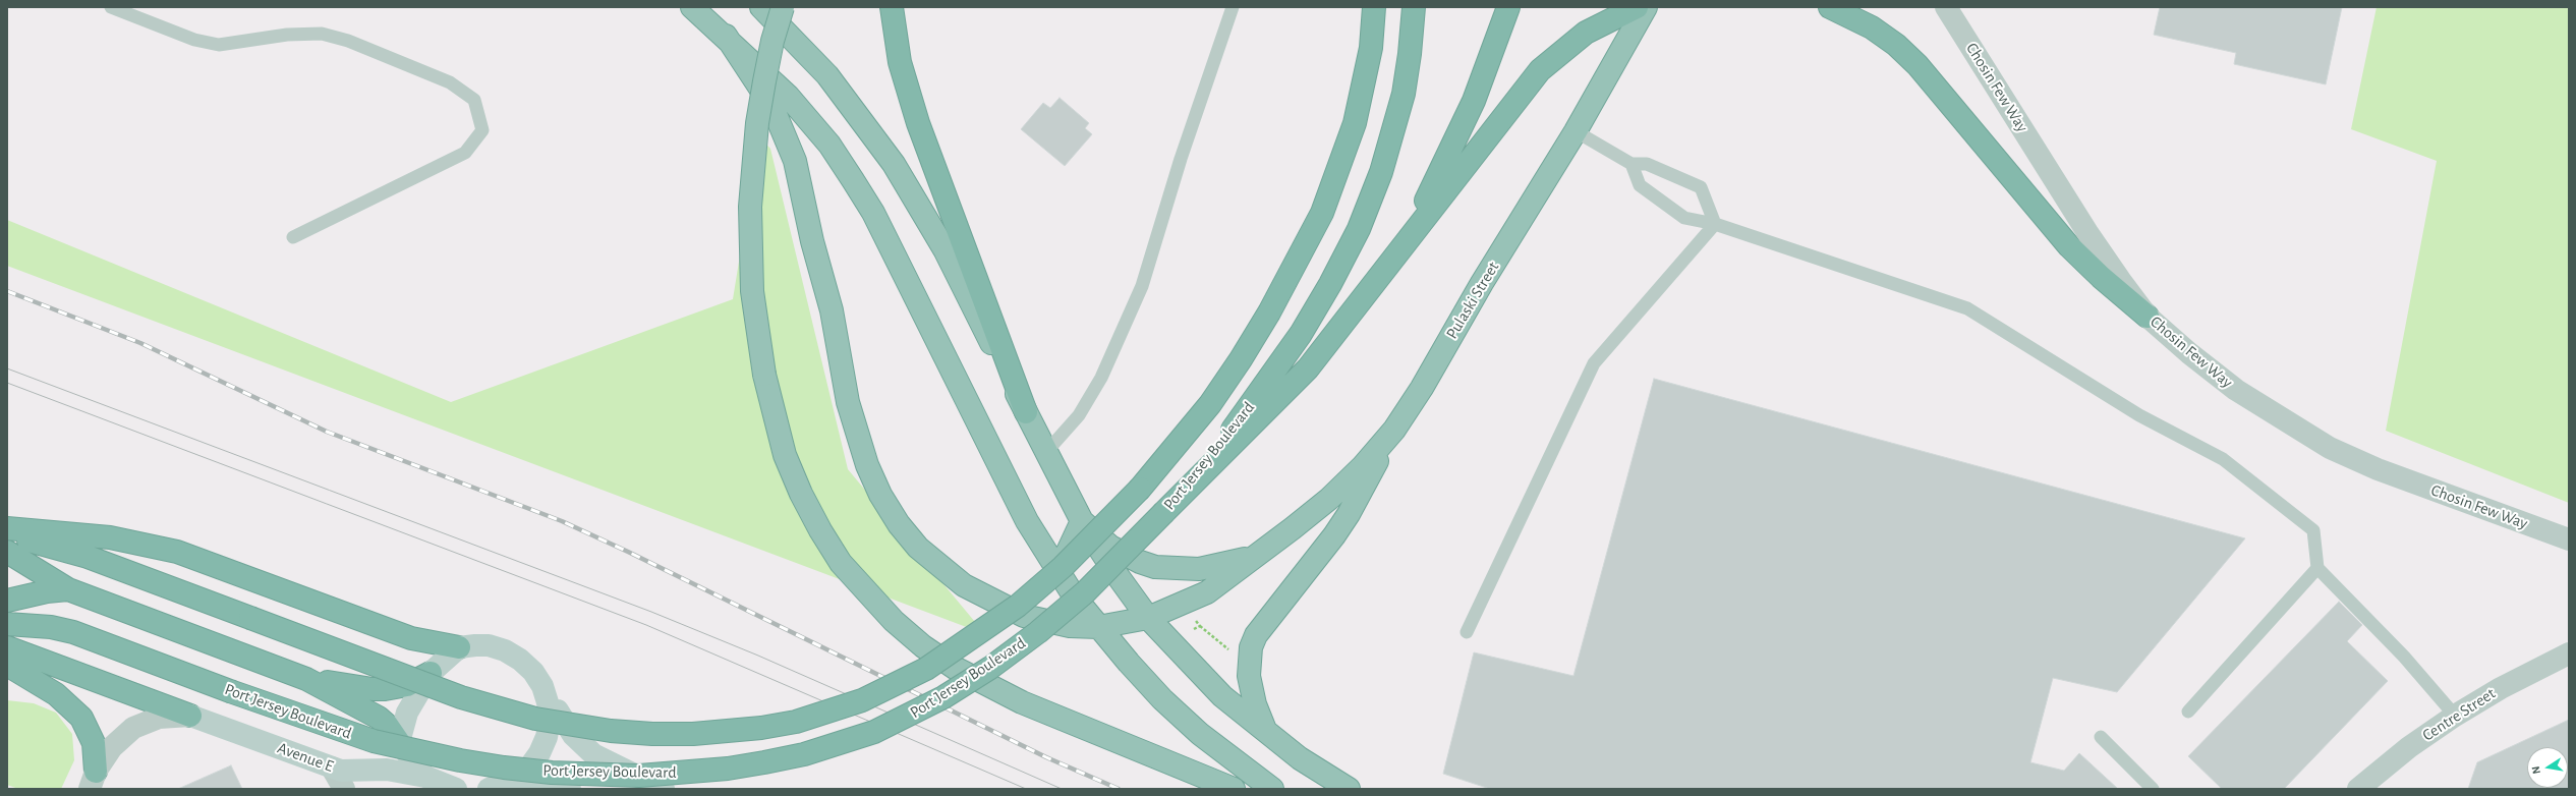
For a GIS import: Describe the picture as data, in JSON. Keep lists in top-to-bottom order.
{
  "streets": {
    "highway": ["Pulaski Street", "Port Jersey Boulevard"],
    "main road": ["Avenue E"],
    "street": ["Chosin Few Way", "Centre Street"]
  },
  "north": "left"
}
